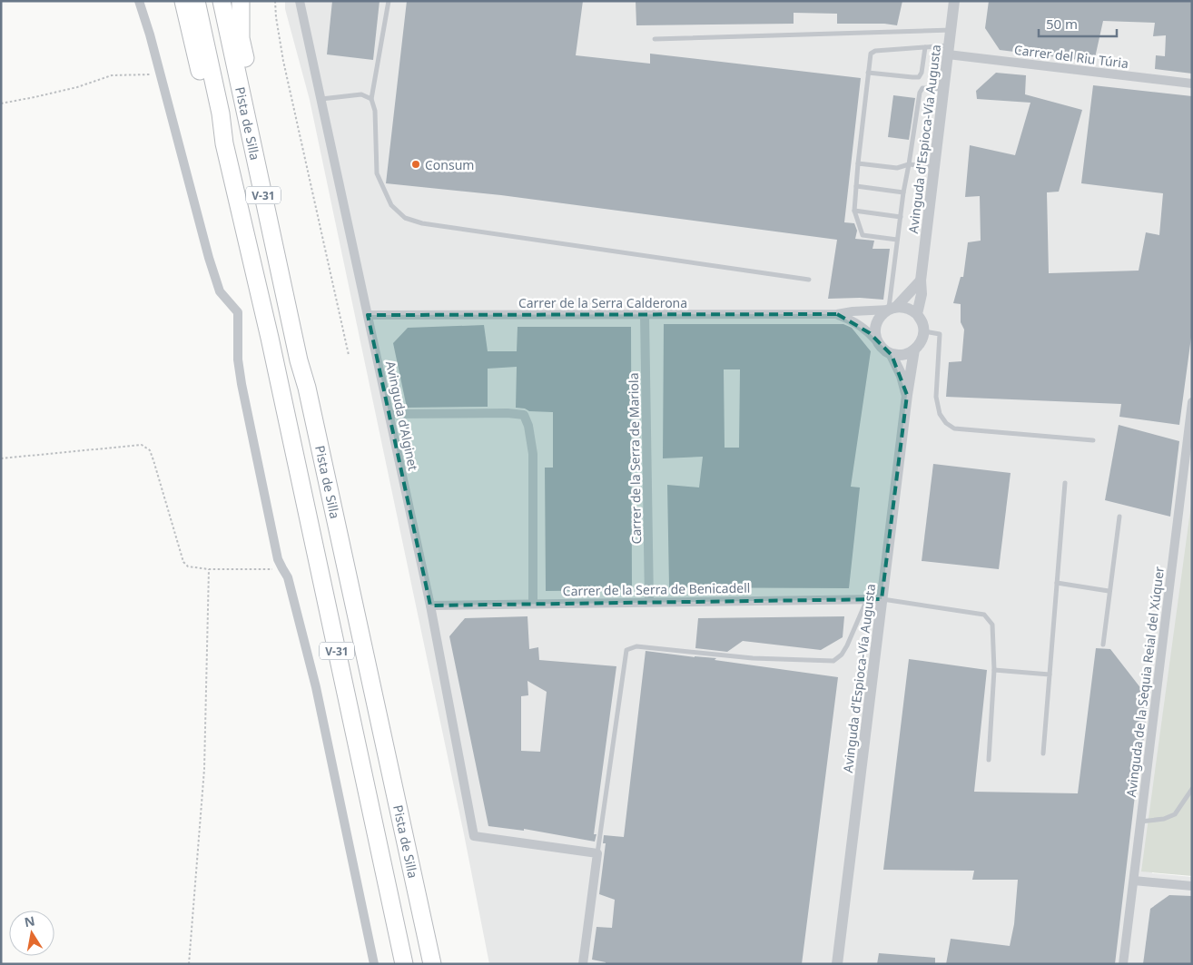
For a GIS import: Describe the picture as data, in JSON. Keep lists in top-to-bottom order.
{
  "streets": {
    "highway": ["Pista de Silla", "V-31"],
    "street": [
      "Carrer del Riu Túria",
      "Avinguda d'Espioca-Vía Augusta",
      "Carrer de la Serra Calderona",
      "Avinguda d'Alginet",
      "Carrer de la Serra de Mariola",
      "Carrer de la Serra de Benicadell",
      "Avinguda de la Sèquia Reial del Xúquer"
    ]
  },
  "crossings": [
    ["Carrer del Riu Túria", "Avinguda d'Espioca-Vía Augusta"],
    ["Avinguda d'Espioca-Vía Augusta", "Carrer de la Serra Calderona"],
    ["Avinguda d'Espioca-Vía Augusta", "Carrer de la Serra de Benicadell"],
    ["Carrer de la Serra Calderona", "Avinguda d'Alginet"],
    ["Carrer de la Serra Calderona", "Carrer de la Serra de Mariola"],
    ["Avinguda d'Alginet", "Carrer de la Serra de Benicadell"],
    ["Carrer de la Serra de Mariola", "Carrer de la Serra de Benicadell"]
  ],
  "places": ["Consum"],
  "scale_bar": "50 m",
  "north": "top"
}
